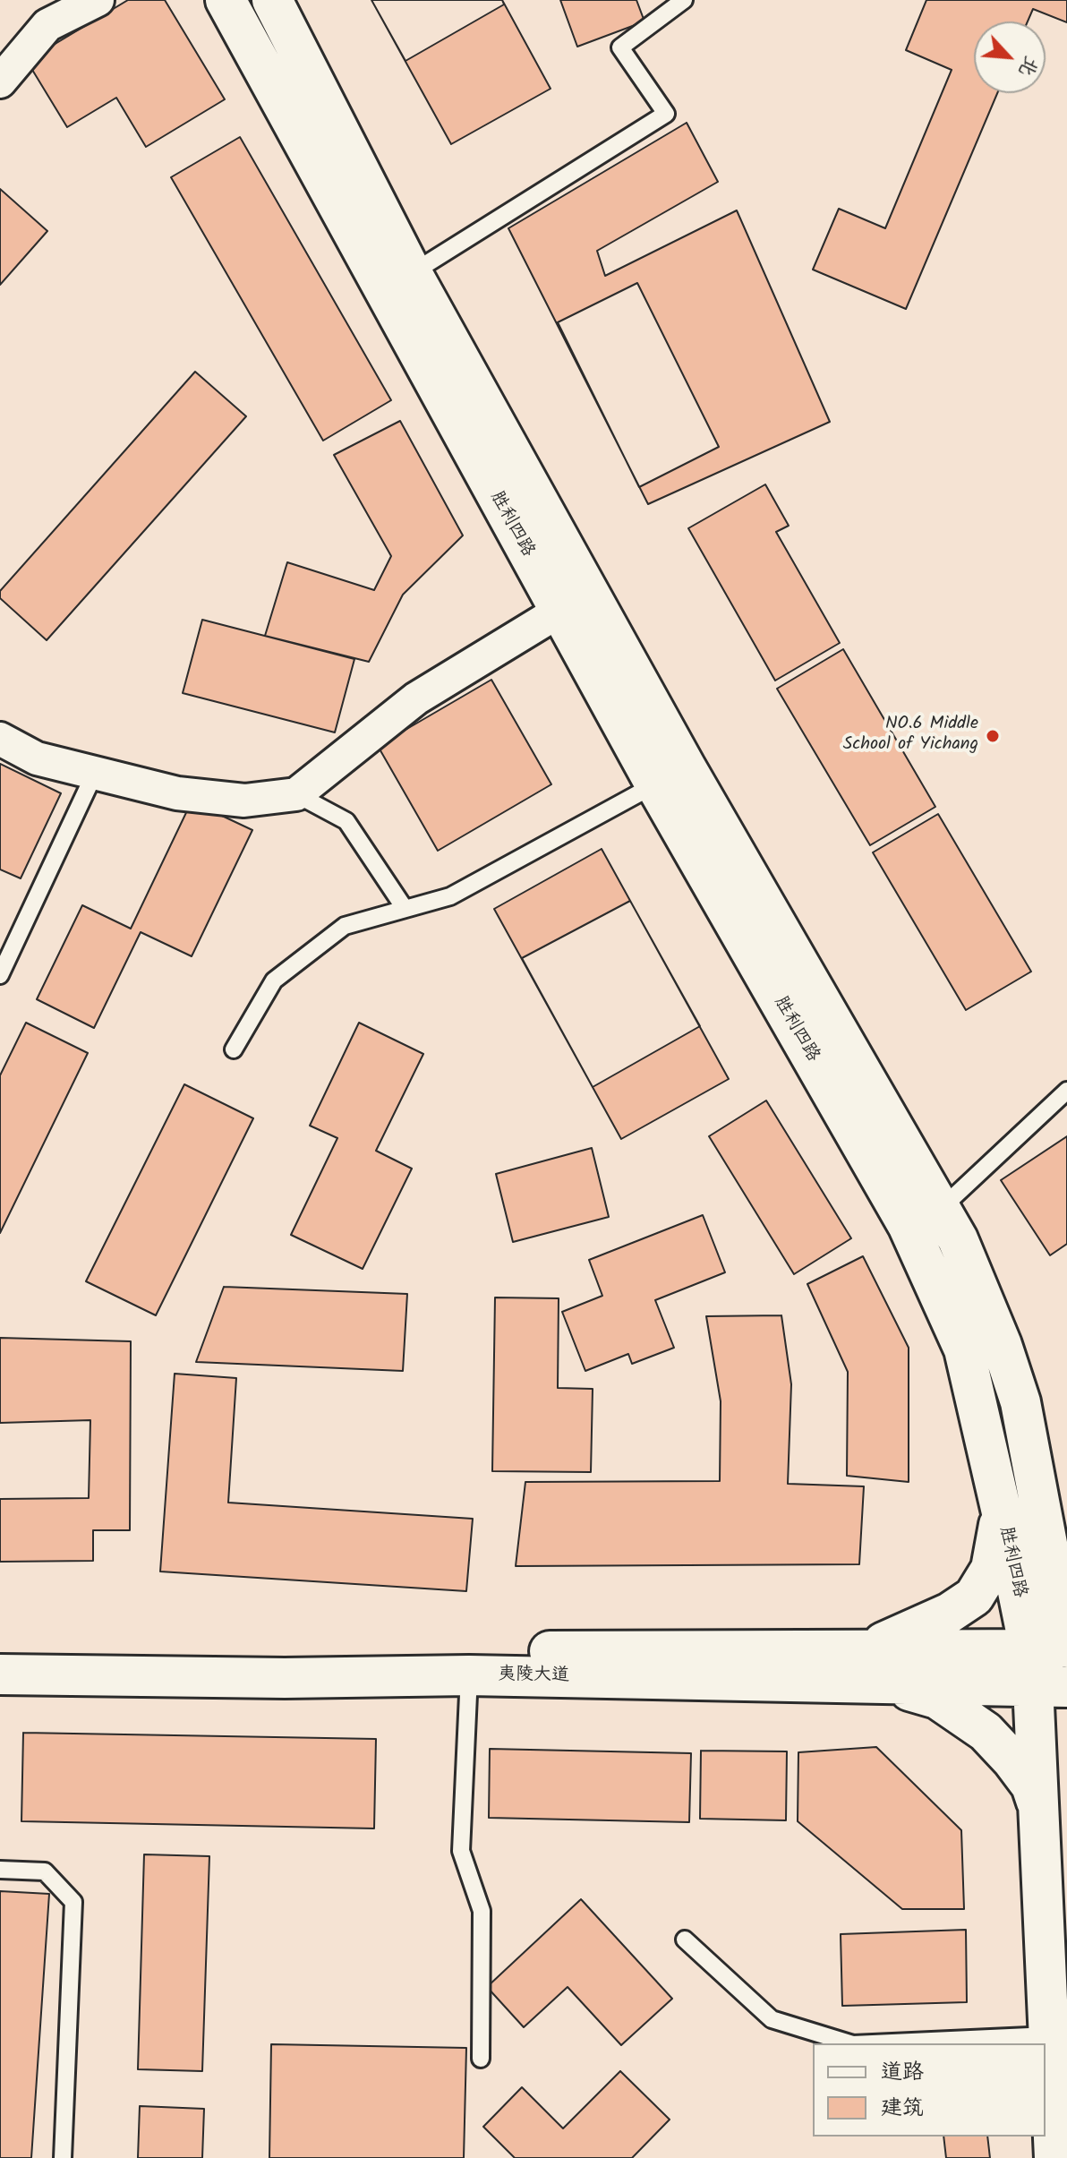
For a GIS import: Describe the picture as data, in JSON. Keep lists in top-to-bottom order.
{
  "streets": {
    "main road": ["胜利四路", "夷陵大道"]
  },
  "crossings": [
    ["胜利四路", "夷陵大道"]
  ],
  "places": ["NO.6 Middle School of Yichang"],
  "legend": ["道路", "建筑"],
  "north": "bottom right"
}
